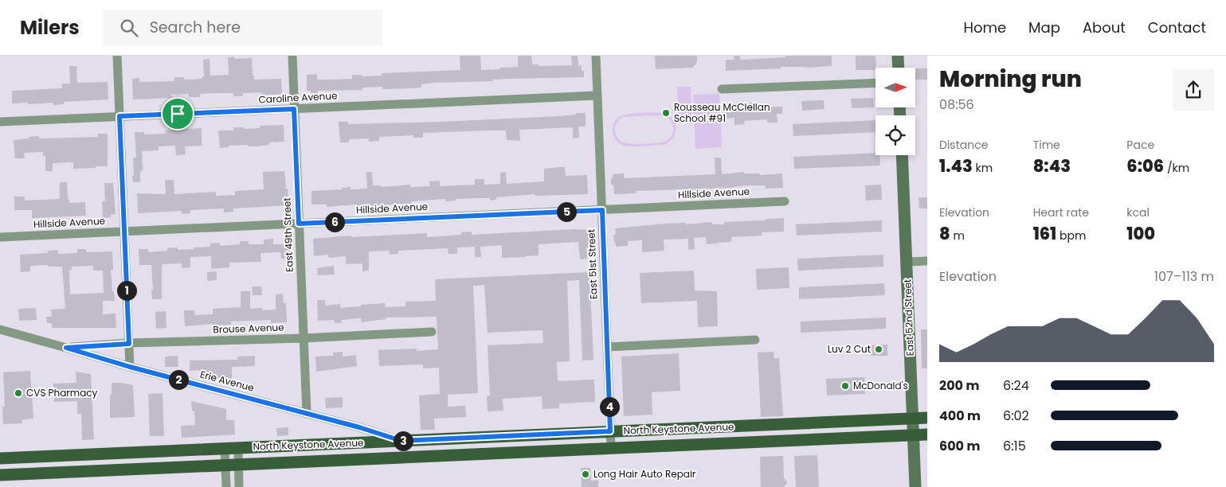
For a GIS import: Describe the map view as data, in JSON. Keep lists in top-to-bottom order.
{
  "streets": {
    "main road": ["North Keystone Avenue"],
    "street": [
      "Caroline Avenue",
      "Hillside Avenue",
      "East 49th Street",
      "East 51st Street",
      "East 52nd Street",
      "Brouse Avenue",
      "Erie Avenue"
    ]
  },
  "crossings": [
    ["Caroline Avenue", "East 49th Street"],
    ["Caroline Avenue", "East 51st Street"],
    ["Hillside Avenue", "East 49th Street"],
    ["Hillside Avenue", "East 51st Street"],
    ["East 49th Street", "Brouse Avenue"],
    ["East 49th Street", "Erie Avenue"],
    ["East 51st Street", "North Keystone Avenue"],
    ["East 52nd Street", "North Keystone Avenue"],
    ["Brouse Avenue", "Erie Avenue"],
    ["Erie Avenue", "North Keystone Avenue"]
  ],
  "places": [
    "Rousseau McClellan School #91",
    "Luv 2 Cut",
    "McDonald's",
    "CVS Pharmacy",
    "Long Hair Auto Repair"
  ],
  "north": "right",
  "page": {
    "header": "Milers",
    "search": "Search here",
    "nav": [
      "Home",
      "Map",
      "About",
      "Contact"
    ],
    "heading": ["Morning run", "08:56"],
    "stats": [
      ["Distance", "1.43 km"],
      ["Time", "8:43"],
      ["Pace", "6:06 /km"],
      ["Elevation", "8 m"],
      ["Heart rate", "161 bpm"],
      ["kcal", "100"]
    ],
    "pins": [
      "5",
      "6",
      "1",
      "2",
      "4",
      "3"
    ],
    "chart": ["Elevation", "107–113 m"],
    "list": [
      {
        "name": "200 m",
        "note": "6:24"
      },
      {
        "name": "400 m",
        "note": "6:02"
      },
      {
        "name": "600 m",
        "note": "6:15"
      }
    ]
  }
}
